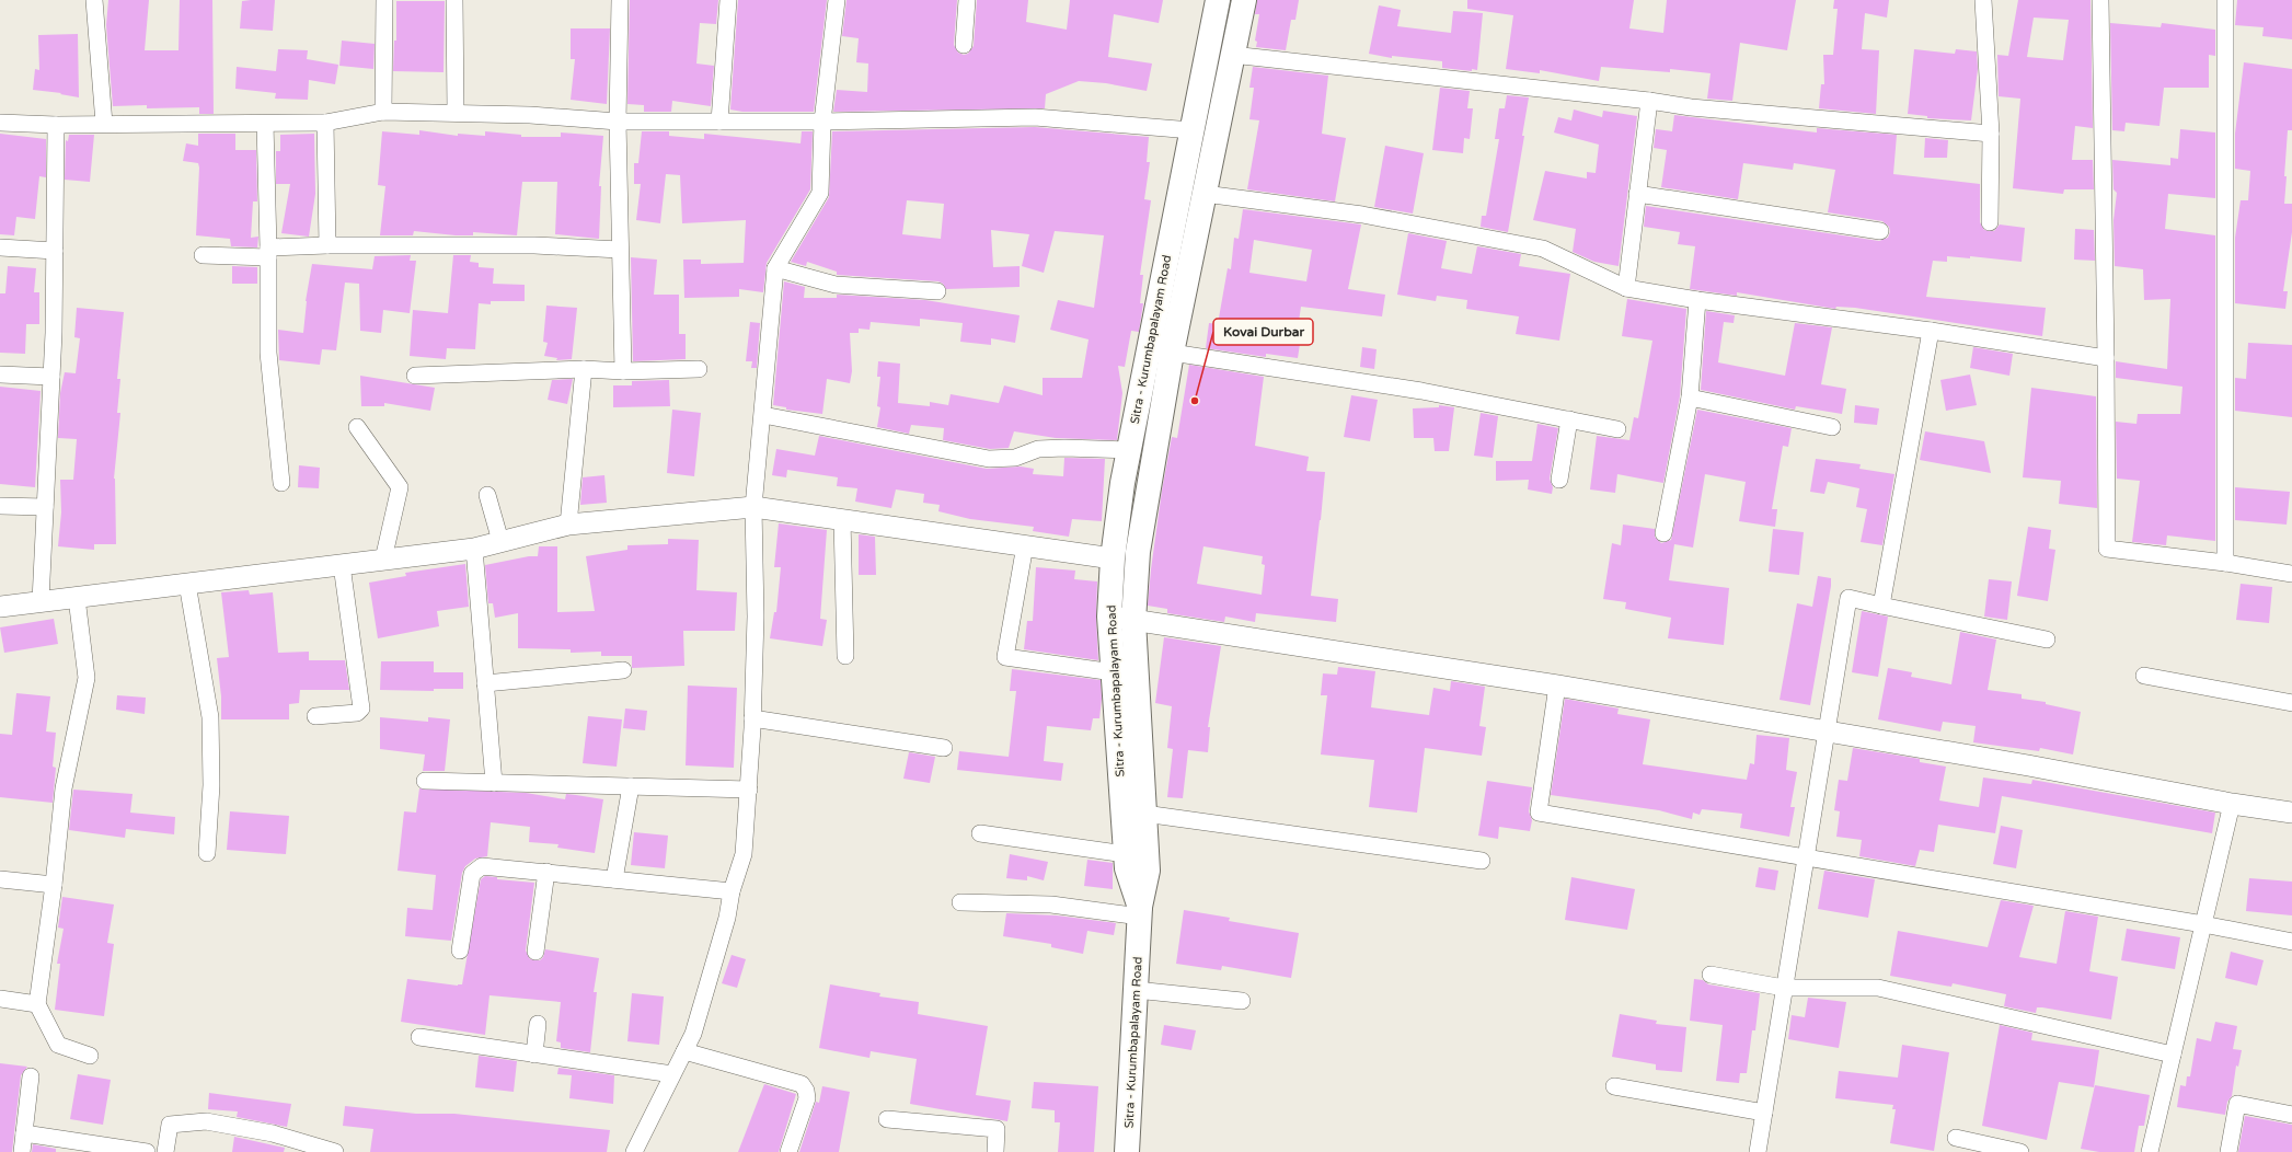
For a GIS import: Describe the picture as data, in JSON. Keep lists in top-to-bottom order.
{
  "streets": {
    "main road": ["Sitra - Kurumbapalayam Road"]
  },
  "places": ["Kovai Durbar"]
}
